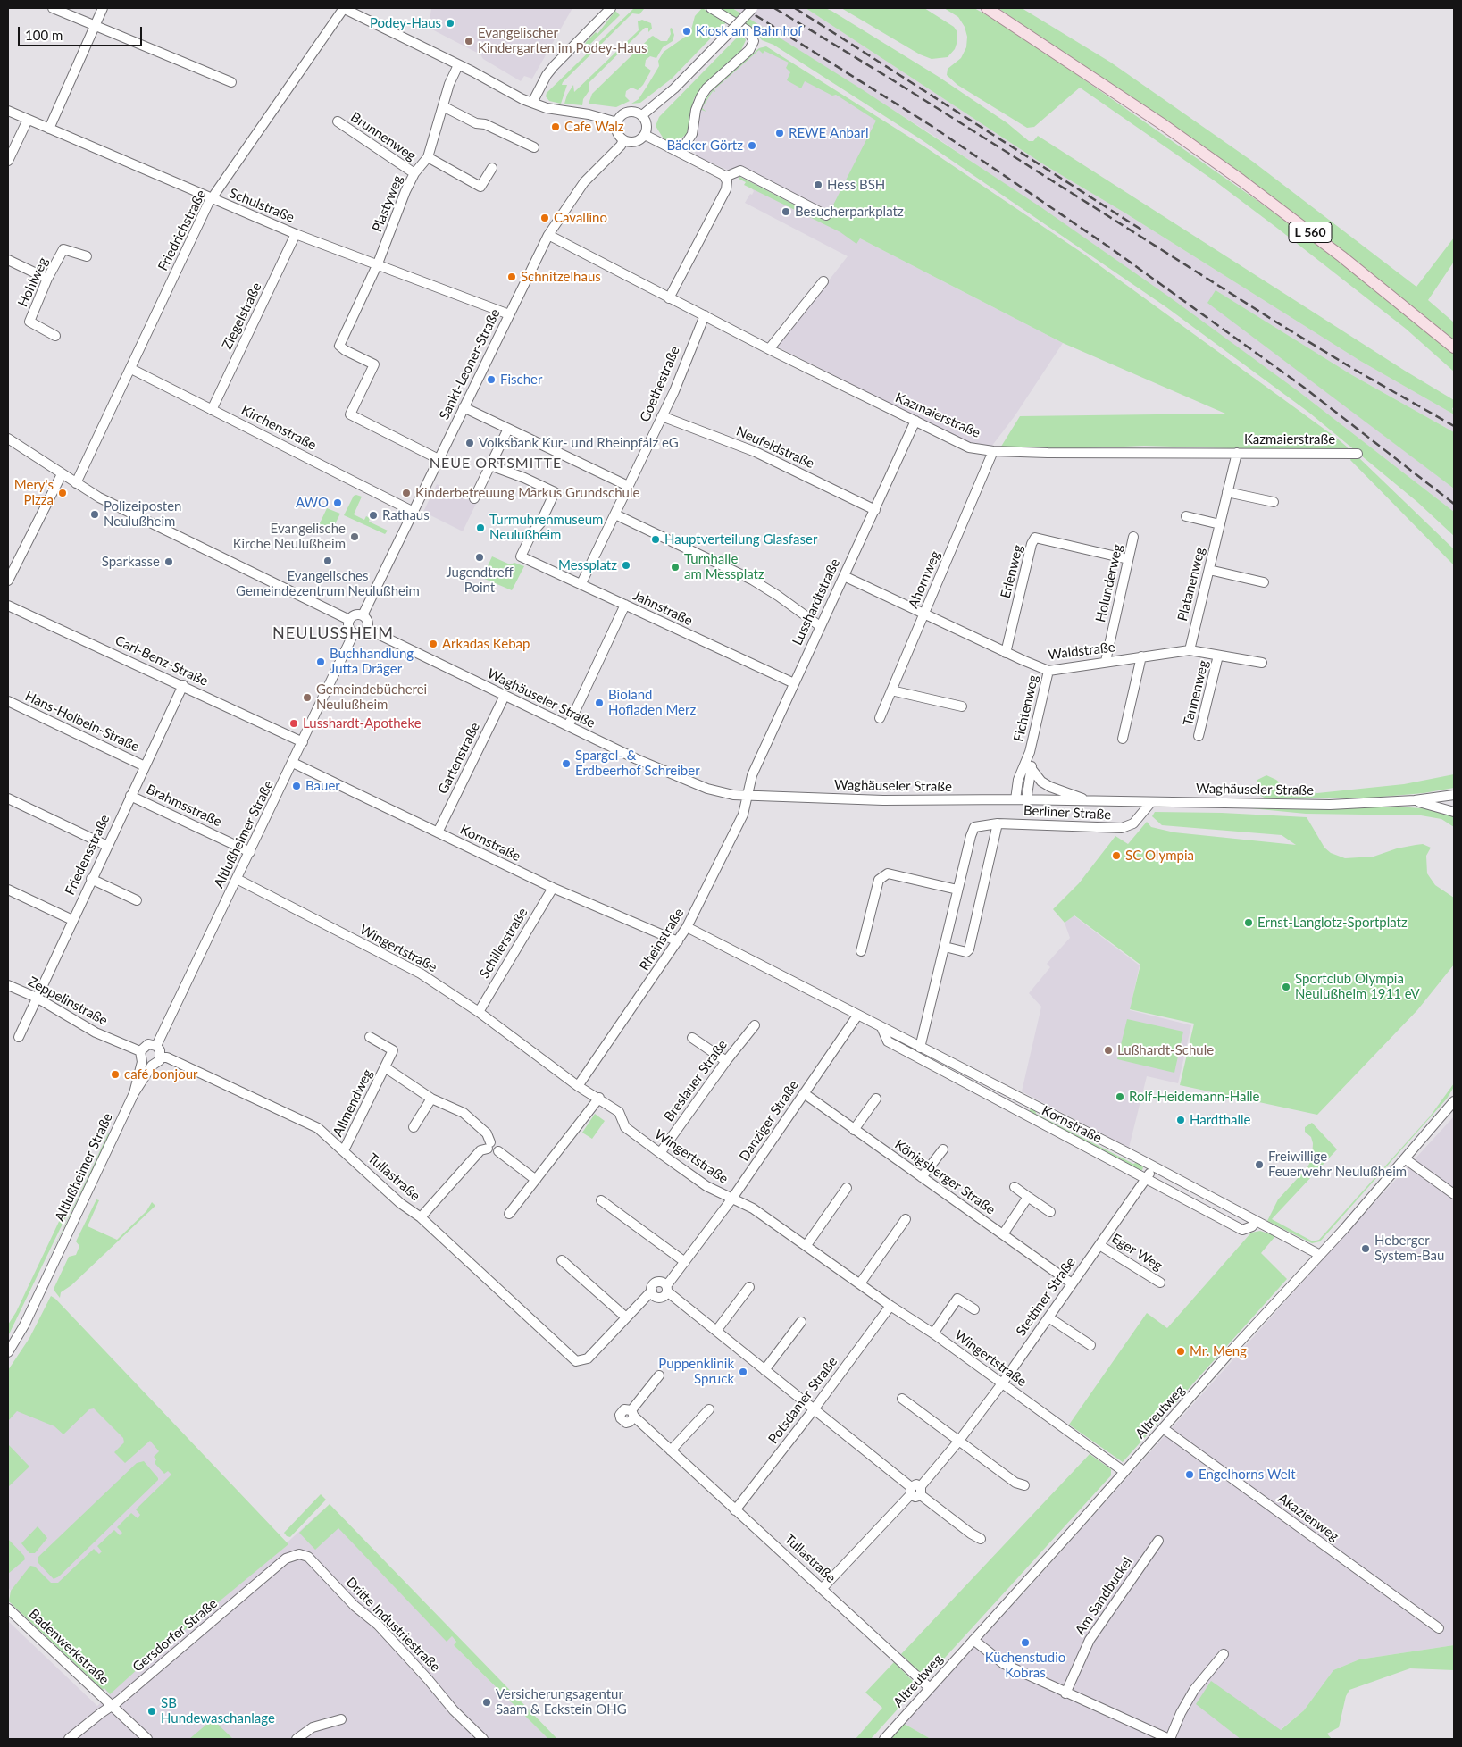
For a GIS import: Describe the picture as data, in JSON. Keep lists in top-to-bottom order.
{
  "streets": {
    "main road": ["L 560"],
    "street": [
      "Brunnenweg",
      "Plastyweg",
      "Schulstraße",
      "Friedrichstraße",
      "Hohlweg",
      "Ziegelstraße",
      "Sankt-Leoner-Straße",
      "Goethestraße",
      "Kazmaierstraße",
      "Kirchenstraße",
      "Neufeldstraße",
      "Erlenweg",
      "Ahornweg",
      "Holunderweg",
      "Platanenweg",
      "Lusshardtstraße",
      "Jahnstraße",
      "Waldstraße",
      "Carl-Benz-Straße",
      "Tannenweg",
      "Waghäuseler Straße",
      "Fichtenweg",
      "Hans-Holbein-Straße",
      "Gartenstraße",
      "Brahmsstraße",
      "Berliner Straße",
      "Altlußheimer Straße",
      "Kornstraße",
      "Friedensstraße",
      "Rheinstraße",
      "Schillerstraße",
      "Wingertstraße",
      "Zeppelinstraße",
      "Breslauer Straße",
      "Allmendweg",
      "Danziger Straße",
      "Tullastraße",
      "Königsberger Straße",
      "Eger Weg",
      "Stettiner Straße",
      "Potsdamer Straße",
      "Altreutweg",
      "Akazienweg",
      "Am Sandbuckel",
      "Dritte Industriestraße",
      "Gersdorfer Straße",
      "Badenwerkstraße"
    ]
  },
  "crossings": [
    ["Brunnenweg", "Plastyweg"],
    ["Plastyweg", "Schulstraße"],
    ["Plastyweg", "Sankt-Leoner-Straße"],
    ["Schulstraße", "Friedrichstraße"],
    ["Schulstraße", "Ziegelstraße"],
    ["Schulstraße", "Sankt-Leoner-Straße"],
    ["Friedrichstraße", "Kirchenstraße"],
    ["Ziegelstraße", "Kirchenstraße"],
    ["Sankt-Leoner-Straße", "Kazmaierstraße"],
    ["Sankt-Leoner-Straße", "Kirchenstraße"],
    ["Sankt-Leoner-Straße", "Waghäuseler Straße"],
    ["Sankt-Leoner-Straße", "Altlußheimer Straße"],
    ["Goethestraße", "Kazmaierstraße"],
    ["Goethestraße", "Neufeldstraße"],
    ["Goethestraße", "Jahnstraße"],
    ["Kazmaierstraße", "Ahornweg"],
    ["Kazmaierstraße", "Platanenweg"],
    ["Kazmaierstraße", "Lusshardtstraße"],
    ["Neufeldstraße", "Lusshardtstraße"],
    ["Erlenweg", "Holunderweg"],
    ["Erlenweg", "Waldstraße"],
    ["Ahornweg", "Waldstraße"],
    ["Holunderweg", "Waldstraße"],
    ["Platanenweg", "Waldstraße"],
    ["Lusshardtstraße", "Jahnstraße"],
    ["Lusshardtstraße", "Waldstraße"],
    ["Lusshardtstraße", "Waghäuseler Straße"],
    ["Lusshardtstraße", "Rheinstraße"],
    ["Waldstraße", "Tannenweg"],
    ["Waldstraße", "Fichtenweg"],
    ["Carl-Benz-Straße", "Altlußheimer Straße"],
    ["Carl-Benz-Straße", "Friedensstraße"],
    ["Waghäuseler Straße", "Fichtenweg"],
    ["Waghäuseler Straße", "Gartenstraße"],
    ["Waghäuseler Straße", "Berliner Straße"],
    ["Waghäuseler Straße", "Altlußheimer Straße"],
    ["Waghäuseler Straße", "Rheinstraße"],
    ["Hans-Holbein-Straße", "Friedensstraße"],
    ["Gartenstraße", "Kornstraße"],
    ["Brahmsstraße", "Altlußheimer Straße"],
    ["Brahmsstraße", "Friedensstraße"],
    ["Berliner Straße", "Kornstraße"],
    ["Altlußheimer Straße", "Kornstraße"],
    ["Altlußheimer Straße", "Wingertstraße"],
    ["Altlußheimer Straße", "Zeppelinstraße"],
    ["Altlußheimer Straße", "Tullastraße"],
    ["Kornstraße", "Rheinstraße"],
    ["Kornstraße", "Schillerstraße"],
    ["Kornstraße", "Danziger Straße"],
    ["Kornstraße", "Stettiner Straße"],
    ["Kornstraße", "Altreutweg"],
    ["Friedensstraße", "Zeppelinstraße"],
    ["Rheinstraße", "Wingertstraße"],
    ["Schillerstraße", "Wingertstraße"],
    ["Wingertstraße", "Breslauer Straße"],
    ["Wingertstraße", "Danziger Straße"],
    ["Wingertstraße", "Stettiner Straße"],
    ["Wingertstraße", "Potsdamer Straße"],
    ["Wingertstraße", "Altreutweg"],
    ["Zeppelinstraße", "Tullastraße"],
    ["Allmendweg", "Tullastraße"],
    ["Danziger Straße", "Königsberger Straße"],
    ["Tullastraße", "Stettiner Straße"],
    ["Tullastraße", "Potsdamer Straße"],
    ["Tullastraße", "Altreutweg"],
    ["Königsberger Straße", "Stettiner Straße"],
    ["Eger Weg", "Stettiner Straße"],
    ["Altreutweg", "Akazienweg"],
    ["Dritte Industriestraße", "Gersdorfer Straße"],
    ["Gersdorfer Straße", "Badenwerkstraße"]
  ],
  "districts": ["NEUE ORTSMITTE", "NEULUSSHEIM"],
  "places": [
    "Podey-Haus",
    "Kiosk am Bahnhof",
    "Evangelischer Kindergarten im Podey-Haus",
    "Cafe Walz",
    "REWE Anbari",
    "Bäcker Görtz",
    "Hess BSH",
    "Besucherparkplatz",
    "Cavallino",
    "Schnitzelhaus",
    "Fischer",
    "Volksbank Kur- und Rheinpfalz eG",
    "Mery's Pizza",
    "Kinderbetreuung Markus Grundschule",
    "AWO",
    "Polizeiposten Neulußheim",
    "Rathaus",
    "Turmuhrenmuseum Neulußheim",
    "Evangelische Kirche Neulußheim",
    "Hauptverteilung Glasfaser",
    "Jugendtreff Point",
    "Evangelisches Gemeindezentrum Neulußheim",
    "Sparkasse",
    "Messplatz",
    "Turnhalle am Messplatz",
    "Arkadas Kebap",
    "Buchhandlung Jutta Dräger",
    "Gemeindebücherei Neulußheim",
    "Bioland Hofladen Merz",
    "Lusshardt-Apotheke",
    "Spargel- & Erdbeerhof Schreiber",
    "Bauer",
    "SC Olympia",
    "Ernst-Langlotz-Sportplatz",
    "Sportclub Olympia Neulußheim 1911 eV",
    "Lußhardt-Schule",
    "café bonjour",
    "Rolf-Heidemann-Halle",
    "Hardthalle",
    "Freiwillige Feuerwehr Neulußheim",
    "Heberger System-Bau",
    "Mr. Meng",
    "Puppenklinik Spruck",
    "Engelhorns Welt",
    "Küchenstudio Kobras",
    "Versicherungsagentur Saam & Eckstein OHG",
    "SB Hundewaschanlage"
  ],
  "scale_bar": "100 m"
}
